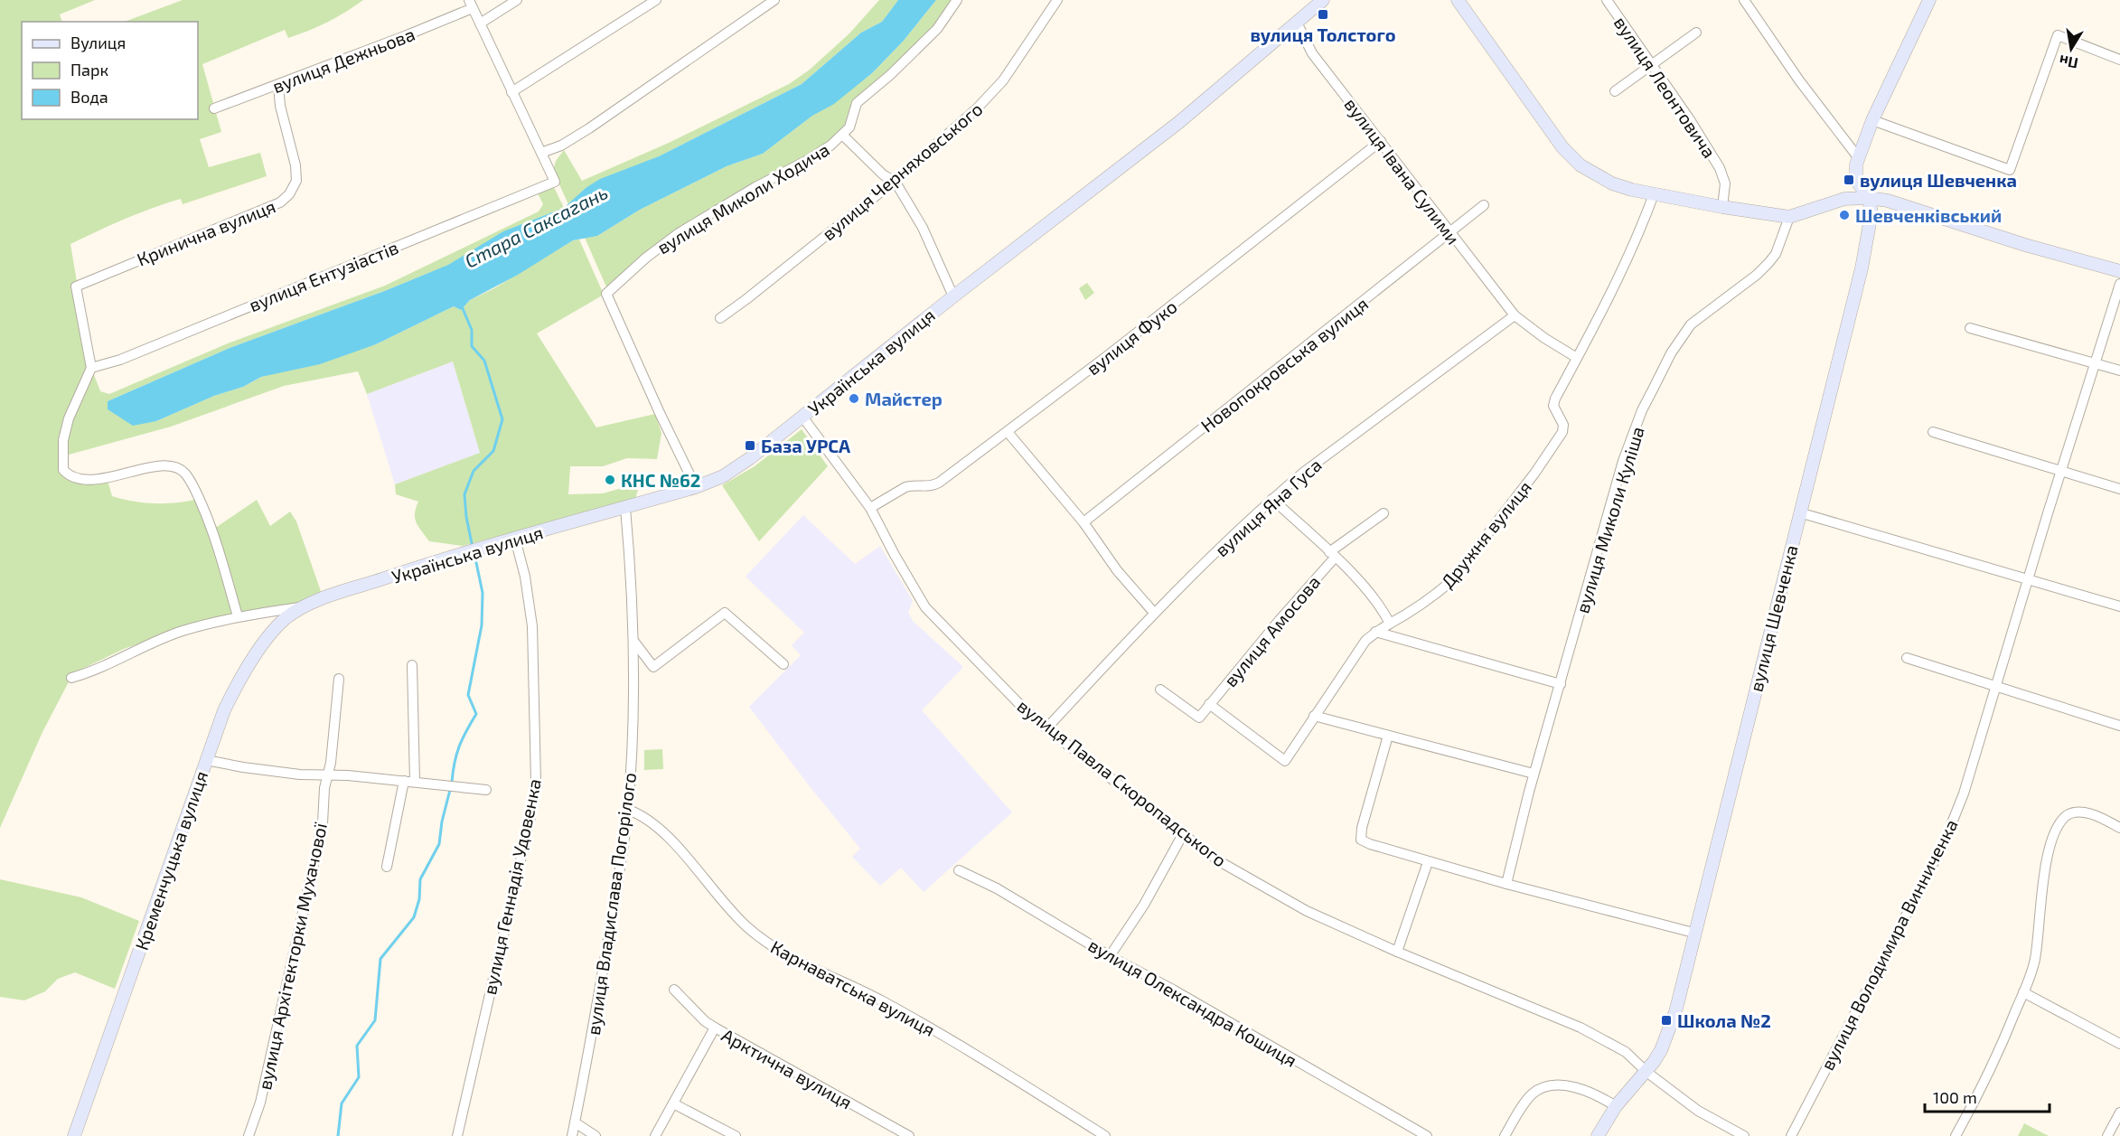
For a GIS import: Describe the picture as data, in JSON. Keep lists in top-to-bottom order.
{
  "streets": {
    "street": [
      "вулиця Дежньова",
      "вулиця Леонтовича",
      "вулиця Черняховського",
      "вулиця Івана Сулими",
      "вулиця Миколи Ходича",
      "Кринична вулиця",
      "вулиця Ентузіастів",
      "вулиця Фуко",
      "Українська вулиця",
      "Новопокровська вулиця",
      "вулиця Яна Гуса",
      "вулиця Миколи Куліша",
      "Дружня вулиця",
      "вулиця Шевченка",
      "вулиця Амосова",
      "вулиця Павла Скоропадського",
      "Кременчуцька вулиця",
      "вулиця Геннадія Удовенка",
      "вулиця Владислава Погорілого",
      "вулиця Володимира Винниченка",
      "вулиця Архітекторки Мухачової",
      "Карнаватська вулиця",
      "вулиця Олександра Кошиця",
      "Арктична вулиця"
    ]
  },
  "crossings": [
    ["вулиця Дежньова", "Кринична вулиця"],
    ["вулиця Івана Сулими", "вулиця Фуко"],
    ["вулиця Івана Сулими", "Українська вулиця"],
    ["вулиця Івана Сулими", "Новопокровська вулиця"],
    ["вулиця Івана Сулими", "вулиця Яна Гуса"],
    ["вулиця Миколи Ходича", "Українська вулиця"],
    ["Кринична вулиця", "вулиця Ентузіастів"],
    ["вулиця Фуко", "вулиця Павла Скоропадського"],
    ["Українська вулиця", "вулиця Павла Скоропадського"],
    ["Українська вулиця", "Кременчуцька вулиця"],
    ["Українська вулиця", "вулиця Геннадія Удовенка"],
    ["Українська вулиця", "вулиця Владислава Погорілого"],
    ["вулиця Яна Гуса", "вулиця Павла Скоропадського"],
    ["Дружня вулиця", "вулиця Амосова"],
    ["вулиця Шевченка", "вулиця Павла Скоропадського"],
    ["вулиця Владислава Погорілого", "Карнаватська вулиця"]
  ],
  "water": ["Стара Саксагань"],
  "places": {
    "transit": [
      "вулиця Толстого",
      "вулиця Шевченка",
      "База УРСА",
      "Школа №2"
    ],
    "other": ["Шевченківський", "Майстер", "КНС №62"]
  },
  "legend": ["Вулиця", "Парк", "Вода"],
  "scale_bar": "100 m",
  "north": "bottom"
}
